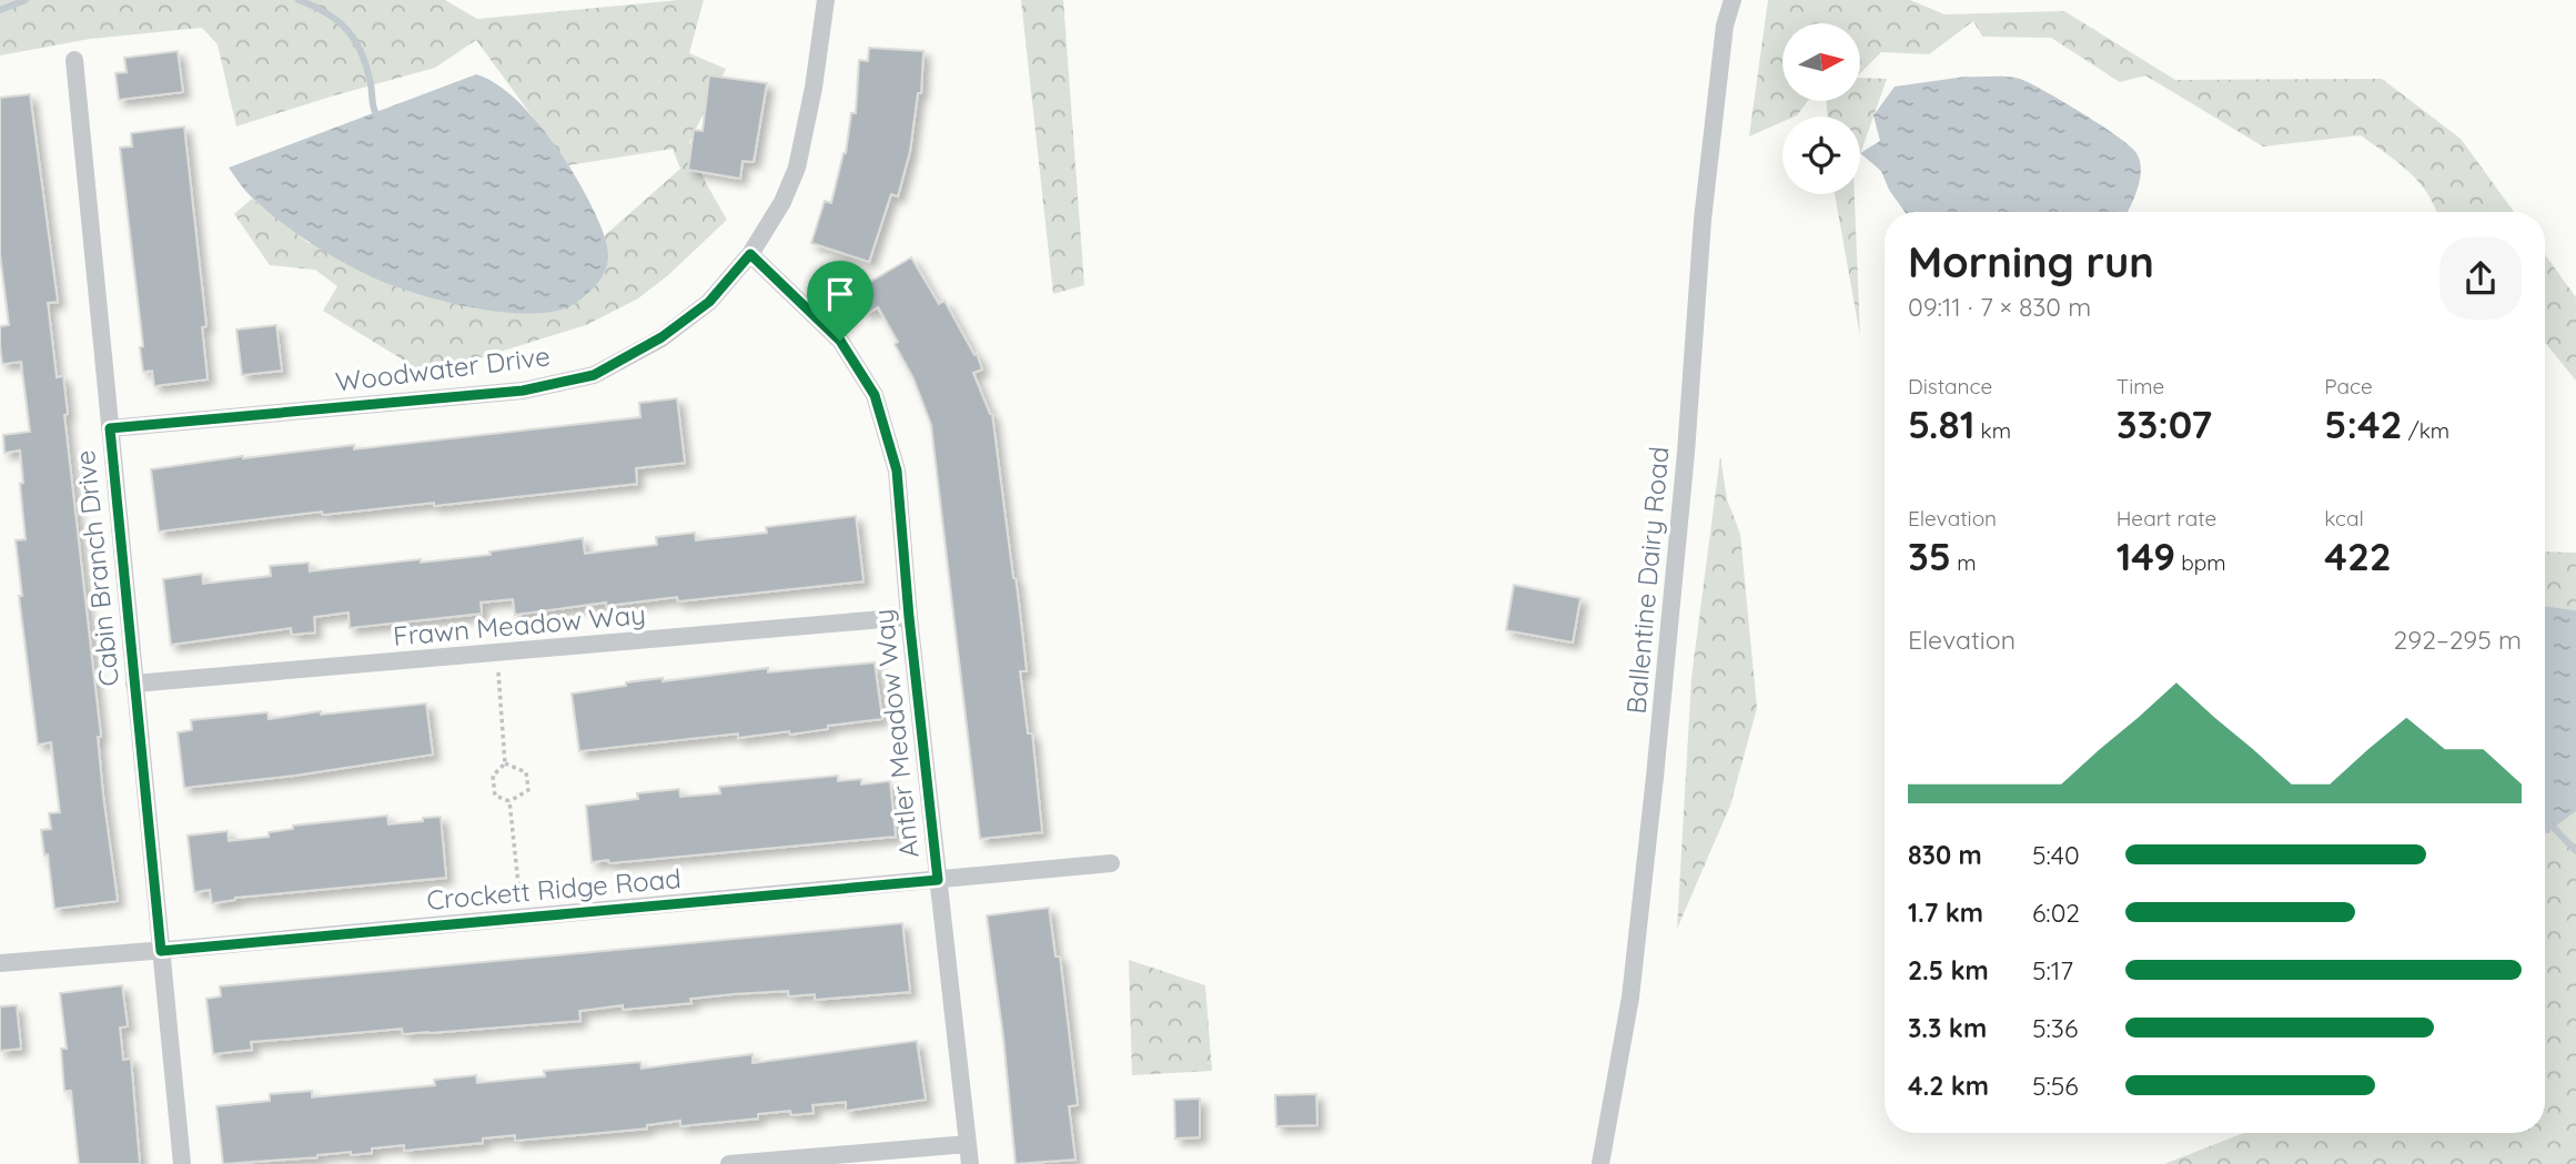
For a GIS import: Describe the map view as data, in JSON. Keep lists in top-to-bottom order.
{
  "streets": {
    "street": [
      "Woodwater Drive",
      "Cabin Branch Drive",
      "Ballentine Dairy Road",
      "Frawn Meadow Way",
      "Antler Meadow Way",
      "Crockett Ridge Road"
    ]
  },
  "crossings": [
    ["Woodwater Drive", "Cabin Branch Drive"],
    ["Woodwater Drive", "Antler Meadow Way"],
    ["Cabin Branch Drive", "Frawn Meadow Way"],
    ["Cabin Branch Drive", "Crockett Ridge Road"],
    ["Frawn Meadow Way", "Antler Meadow Way"],
    ["Antler Meadow Way", "Crockett Ridge Road"]
  ],
  "north": "right",
  "page": {
    "heading": ["Morning run", "09:11 · 7 × 830 m"],
    "stats": [
      ["Distance", "5.81 km"],
      ["Time", "33:07"],
      ["Pace", "5:42 /km"],
      ["Elevation", "35 m"],
      ["Heart rate", "149 bpm"],
      ["kcal", "422"]
    ],
    "chart": ["Elevation", "292–295 m"],
    "list": [
      {
        "name": "830 m",
        "note": "5:40"
      },
      {
        "name": "1.7 km",
        "note": "6:02"
      },
      {
        "name": "2.5 km",
        "note": "5:17"
      },
      {
        "name": "3.3 km",
        "note": "5:36"
      },
      {
        "name": "4.2 km",
        "note": "5:56"
      }
    ]
  }
}
